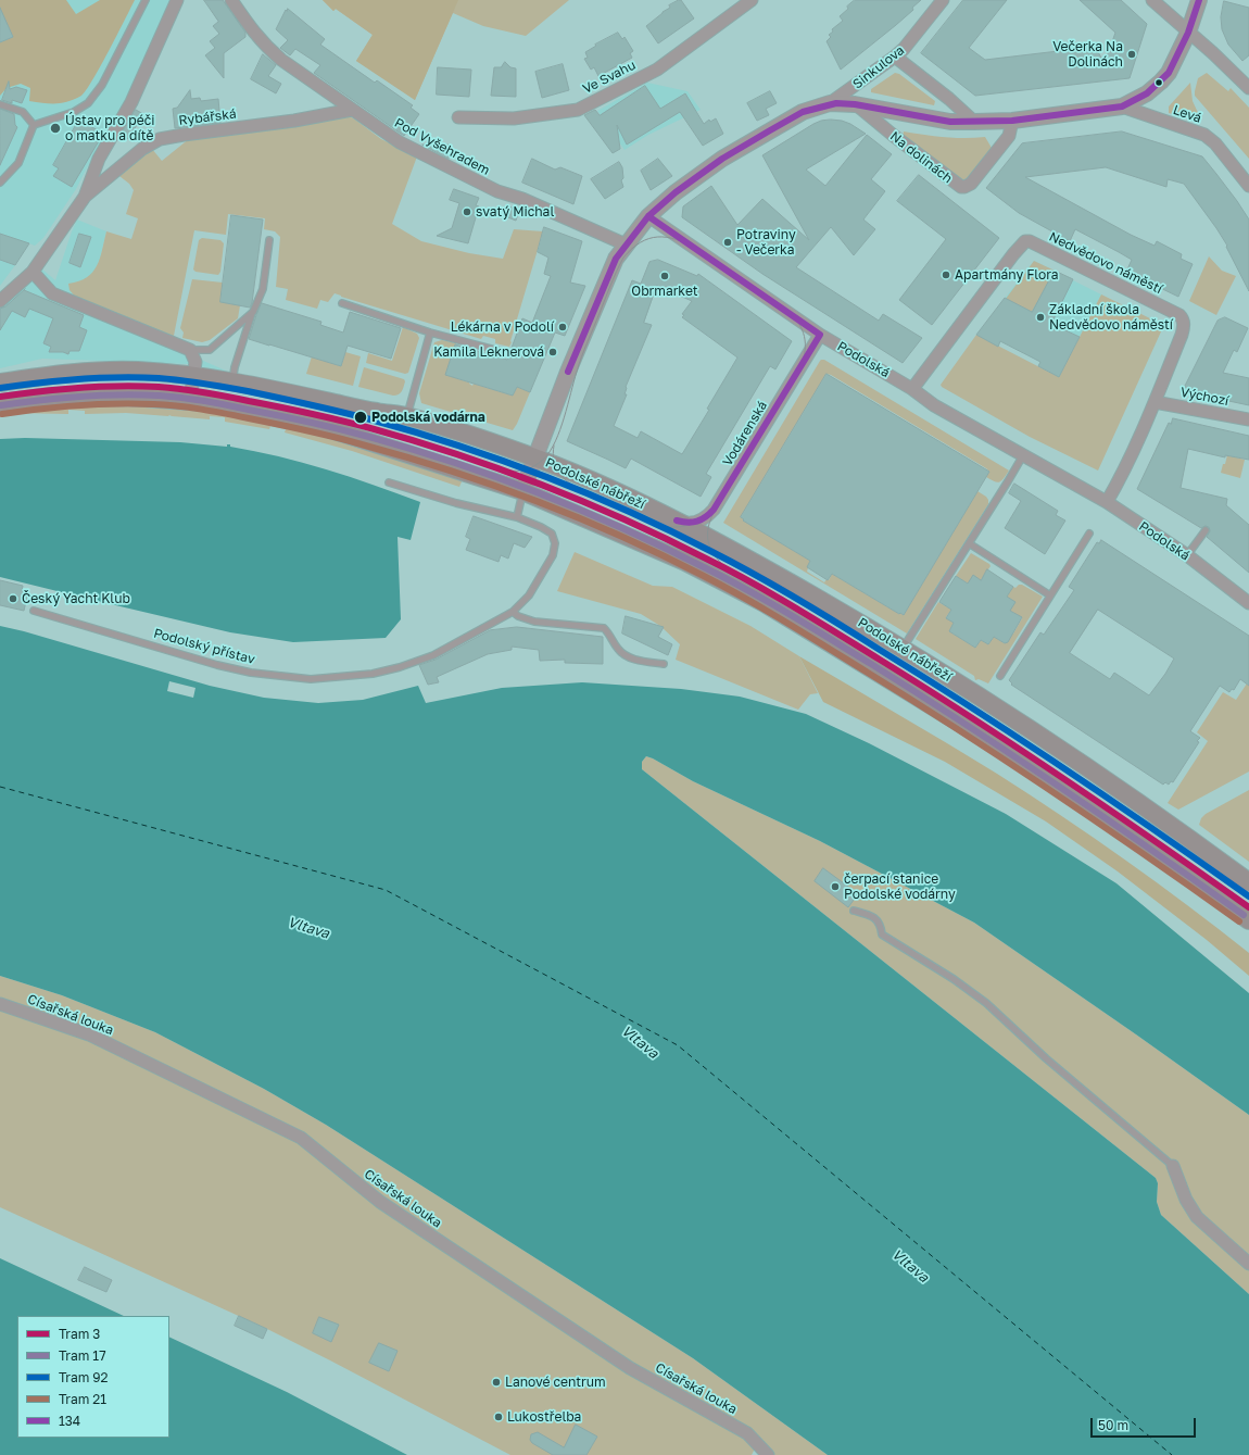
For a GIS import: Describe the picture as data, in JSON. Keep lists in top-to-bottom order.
{
  "streets": {
    "main road": ["Podolské nábřeží"],
    "street": [
      "Sinkulova",
      "Ve Svahu",
      "Levá",
      "Rybářská",
      "Pod Vyšehradem",
      "Na dolinách",
      "Nedvědovo náměstí",
      "Podolská",
      "Výchozí",
      "Vodárenská",
      "Císařská louka"
    ],
    "lane": ["Podolský přístav"]
  },
  "crossings": [
    ["Sinkulova", "Na dolinách"],
    ["Sinkulova", "Podolská"],
    ["Levá", "Na dolinách"],
    ["Rybářská", "Pod Vyšehradem"],
    ["Nedvědovo náměstí", "Podolská"],
    ["Nedvědovo náměstí", "Výchozí"],
    ["Podolská", "Vodárenská"],
    ["Vodárenská", "Podolské nábřeží"]
  ],
  "water": ["Vltava"],
  "places": [
    "Večerka Na Dolinách",
    "Ústav pro péči o matku a dítě",
    "svatý Michal",
    "Potraviny - Večerka",
    "Apartmány Flora",
    "Obrmarket",
    "Základní škola Nedvědovo náměstí",
    "Lékárna v Podolí",
    "Kamila Leknerová",
    "Podolská vodárna",
    "Český Yacht Klub",
    "čerpací stanice Podolské vodárny",
    "Lanové centrum",
    "Lukostřelba"
  ],
  "lines": [
    "transit line 134",
    "tram line 92",
    "tram line 3",
    "tram line 17",
    "tram line 21"
  ],
  "legend": [
    "Tram 3",
    "Tram 17",
    "Tram 92",
    "Tram 21",
    "134"
  ],
  "scale_bar": "50 m"
}
